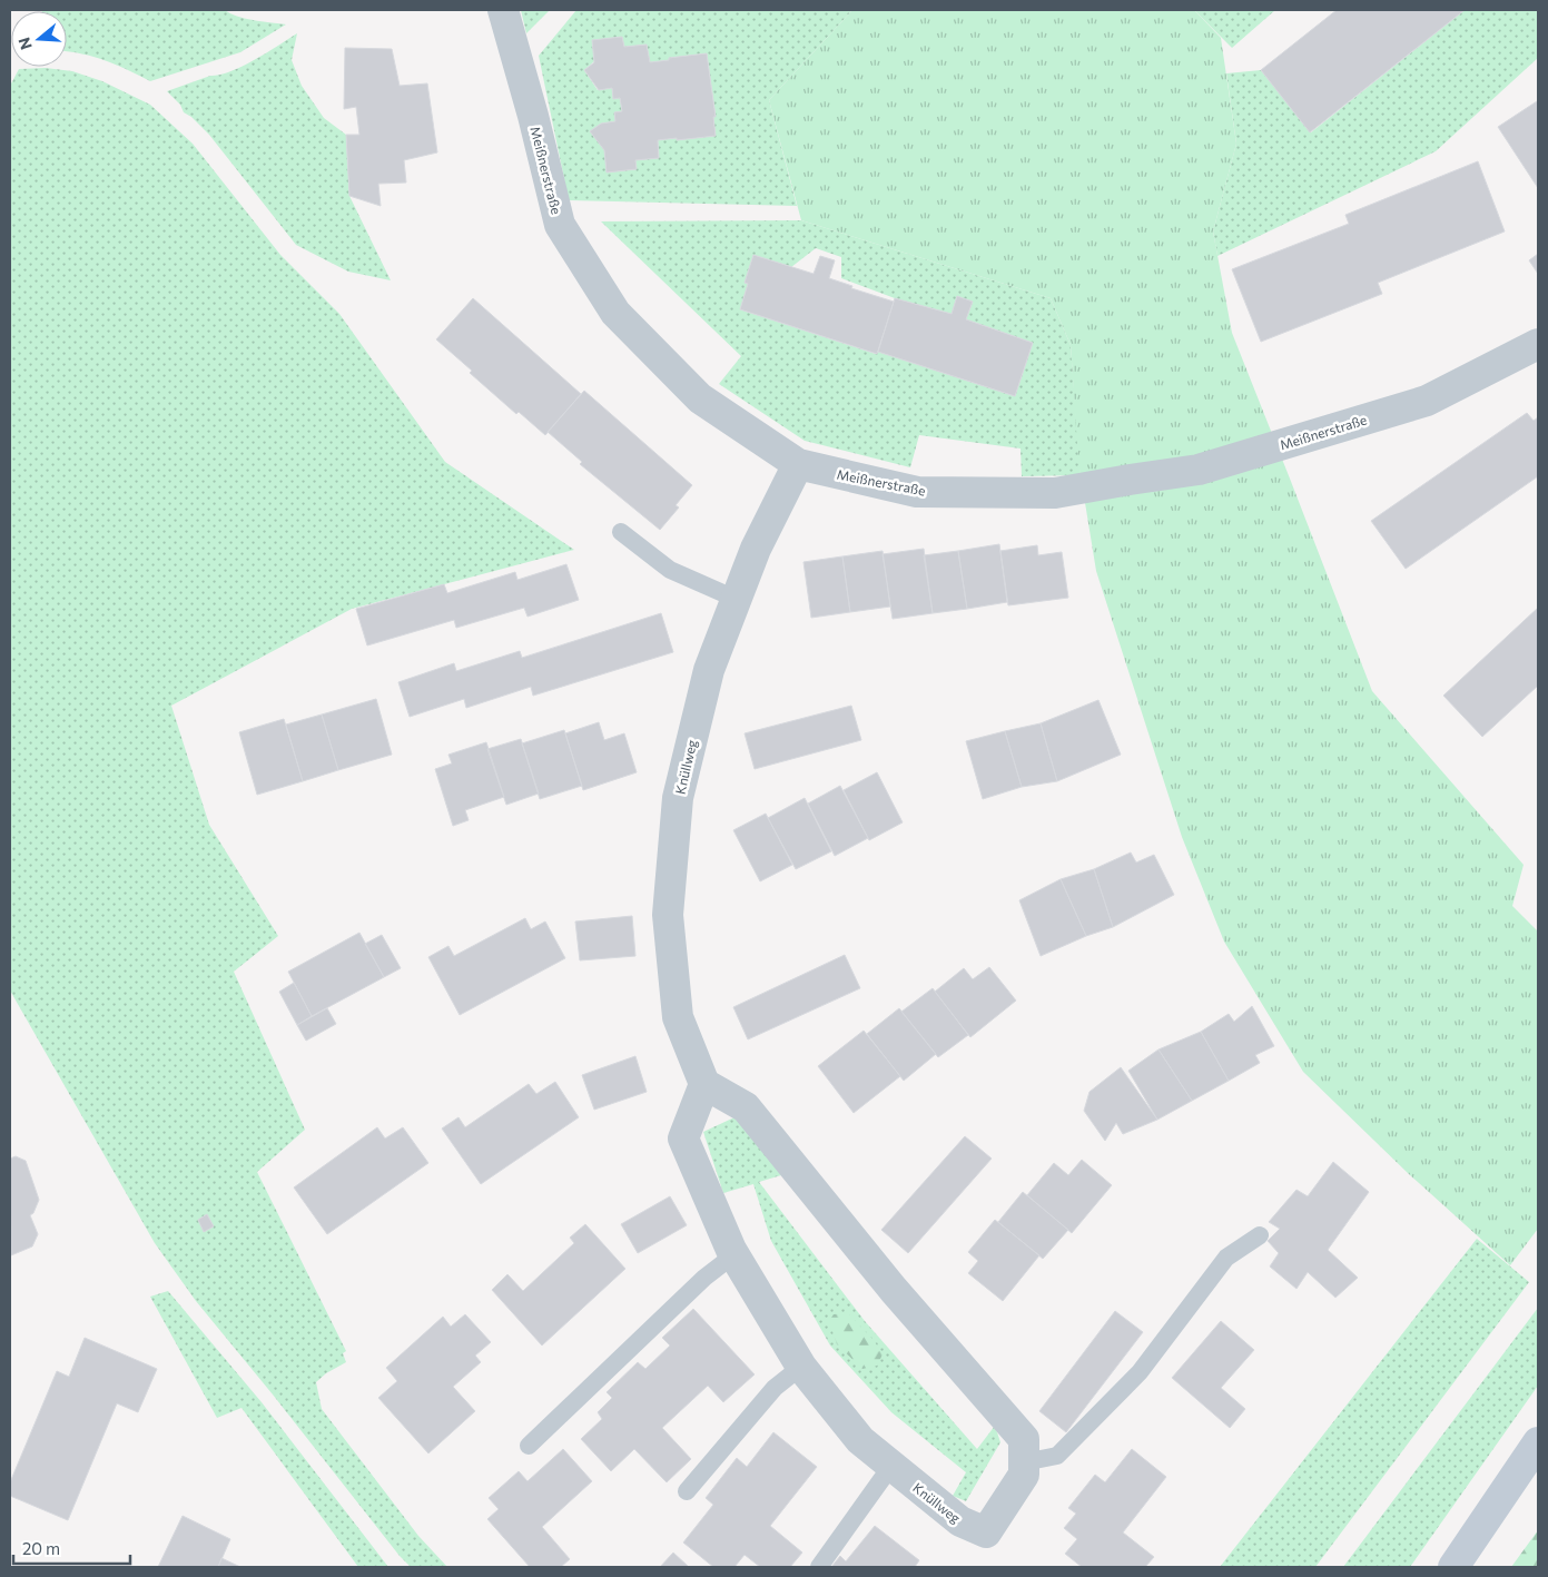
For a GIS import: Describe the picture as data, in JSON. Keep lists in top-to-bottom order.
{
  "streets": {
    "street": ["Meißnerstraße", "Knüllweg"]
  },
  "crossings": [
    ["Meißnerstraße", "Knüllweg"]
  ],
  "scale_bar": "20 m",
  "north": "left"
}
